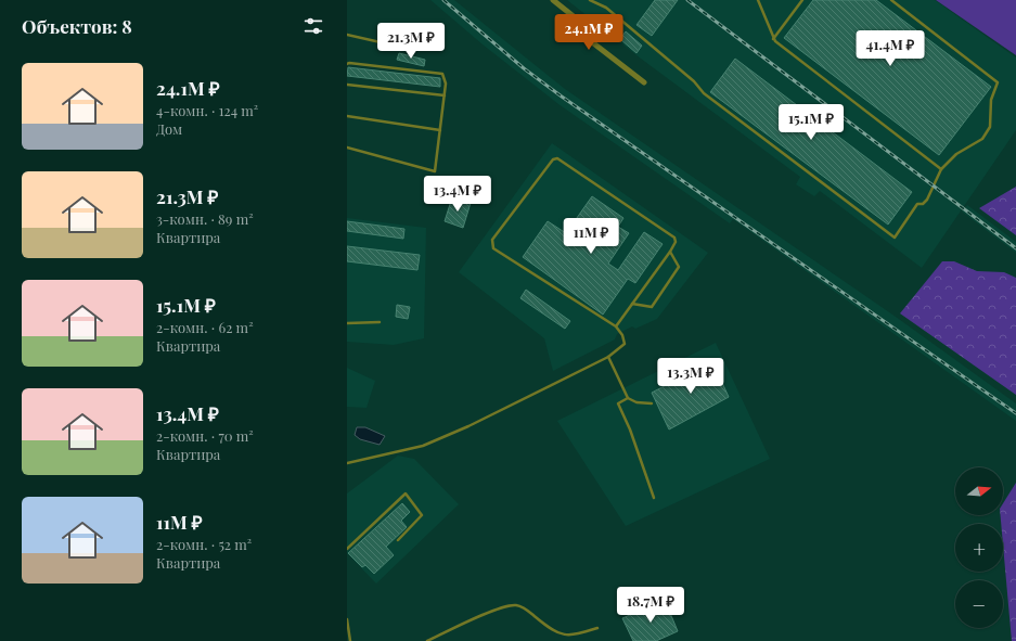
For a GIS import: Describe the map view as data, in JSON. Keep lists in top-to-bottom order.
{
  "north": "right",
  "page": {
    "heading": "Объектов: 8",
    "price": [
      "24.1M ₽",
      "21.3M ₽",
      "41.4M ₽",
      "15.1M ₽",
      "13.4M ₽",
      "11M ₽",
      "13.3M ₽",
      "18.7M ₽"
    ],
    "list": [
      {
        "name": "24.1M ₽",
        "note": "4-комн. · 124 m² · Дом"
      },
      {
        "name": "21.3M ₽",
        "note": "3-комн. · 89 m² · Квартира"
      },
      {
        "name": "15.1M ₽",
        "note": "2-комн. · 62 m² · Квартира"
      },
      {
        "name": "13.4M ₽",
        "note": "2-комн. · 70 m² · Квартира"
      },
      {
        "name": "11M ₽",
        "note": "2-комн. · 52 m² · Квартира"
      }
    ],
    "map_buttons": ["+", "−"]
  }
}
